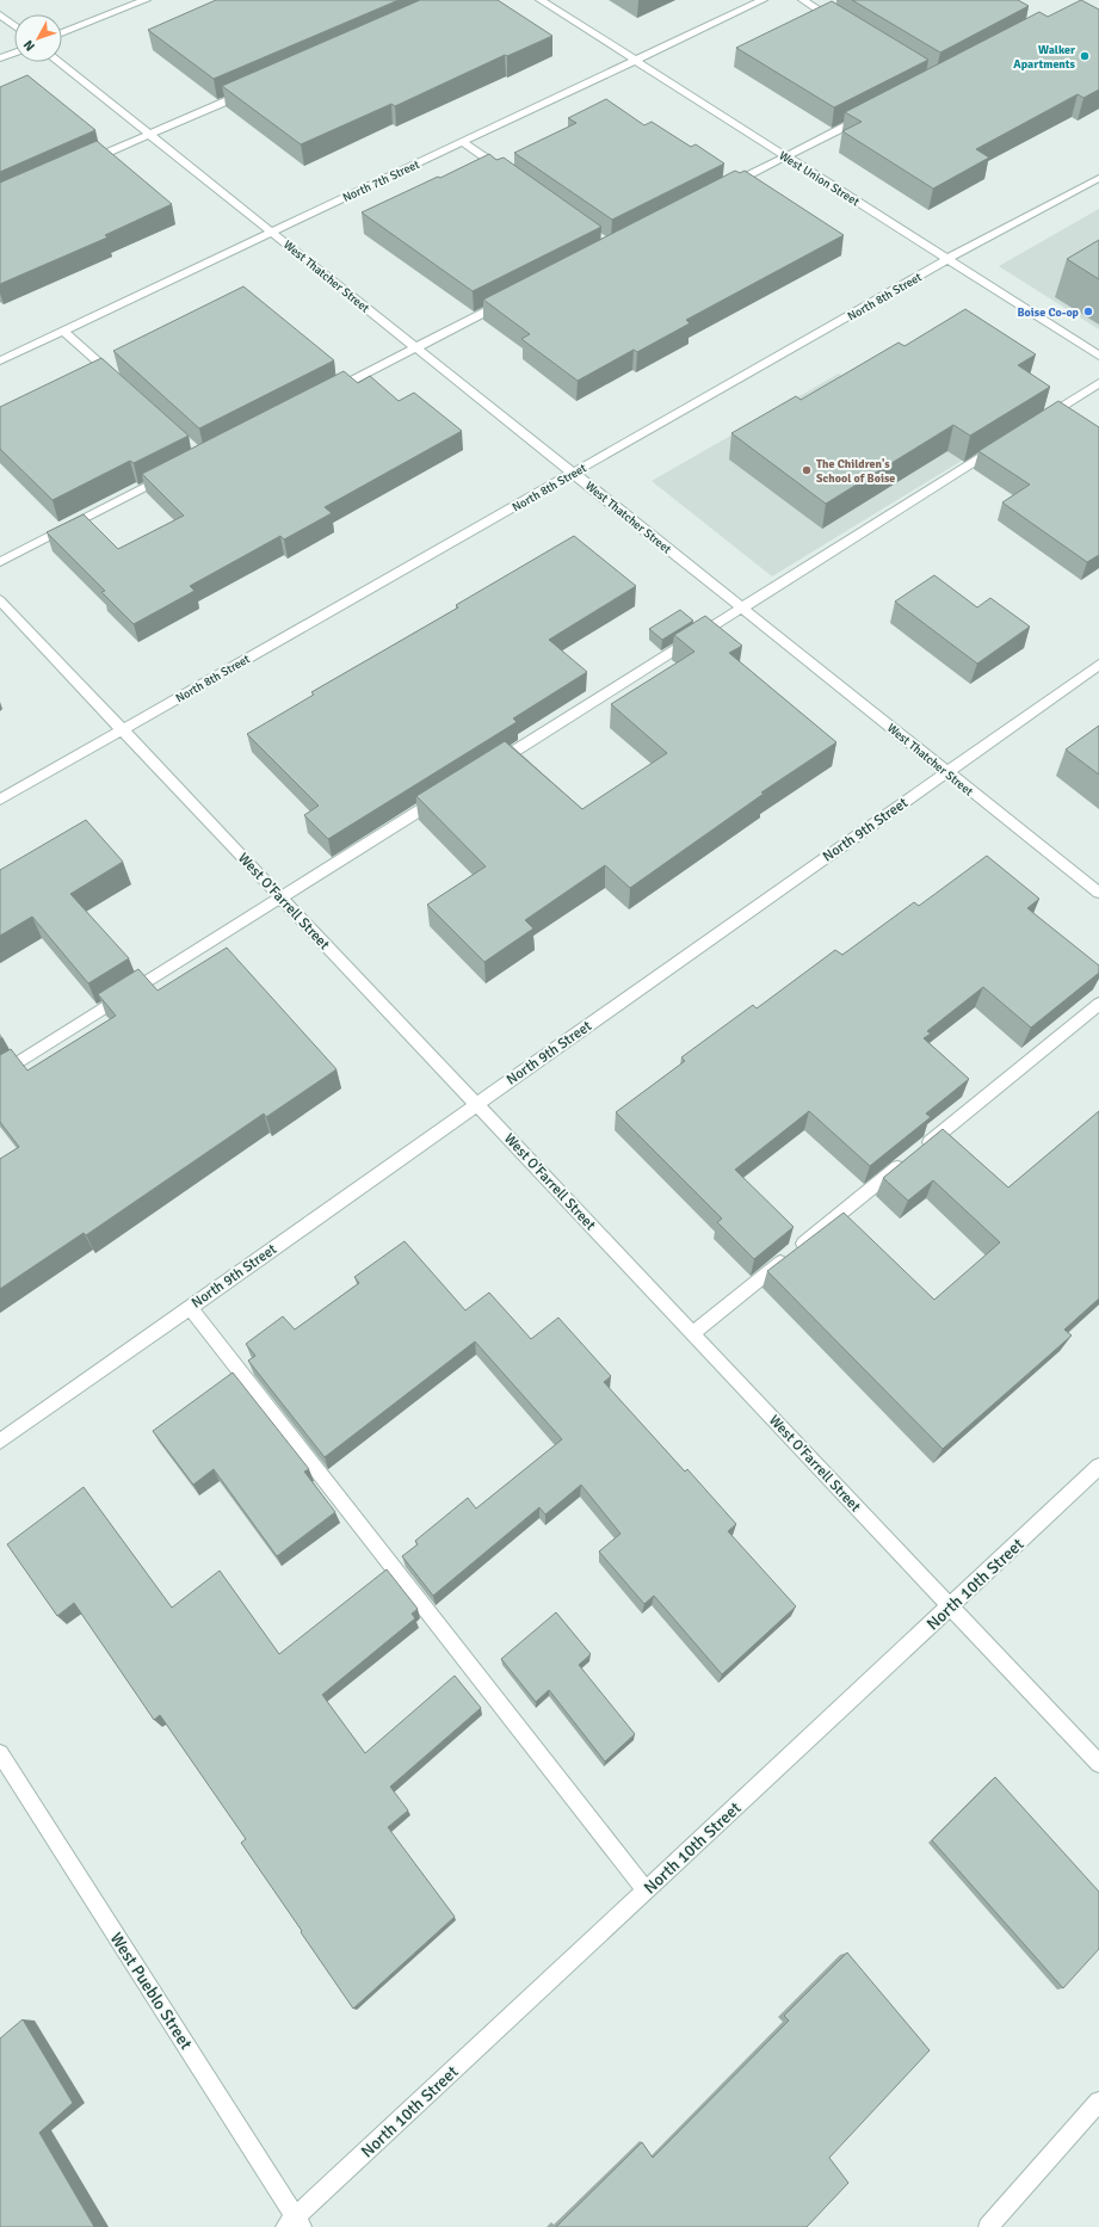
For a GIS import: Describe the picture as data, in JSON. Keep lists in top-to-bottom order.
{
  "streets": {
    "street": [
      "West Union Street",
      "North 7th Street",
      "West Thatcher Street",
      "North 8th Street",
      "North 9th Street",
      "West O'Farrell Street",
      "North 10th Street",
      "West Pueblo Street"
    ]
  },
  "crossings": [
    ["West Union Street", "North 7th Street"],
    ["West Union Street", "North 8th Street"],
    ["North 7th Street", "West Thatcher Street"],
    ["West Thatcher Street", "North 8th Street"],
    ["West Thatcher Street", "North 9th Street"],
    ["North 8th Street", "West O'Farrell Street"],
    ["North 9th Street", "West O'Farrell Street"],
    ["West O'Farrell Street", "North 10th Street"],
    ["North 10th Street", "West Pueblo Street"]
  ],
  "places": ["Walker Apartments", "Boise Co-op", "The Children's School of Boise"],
  "north": "bottom left"
}
